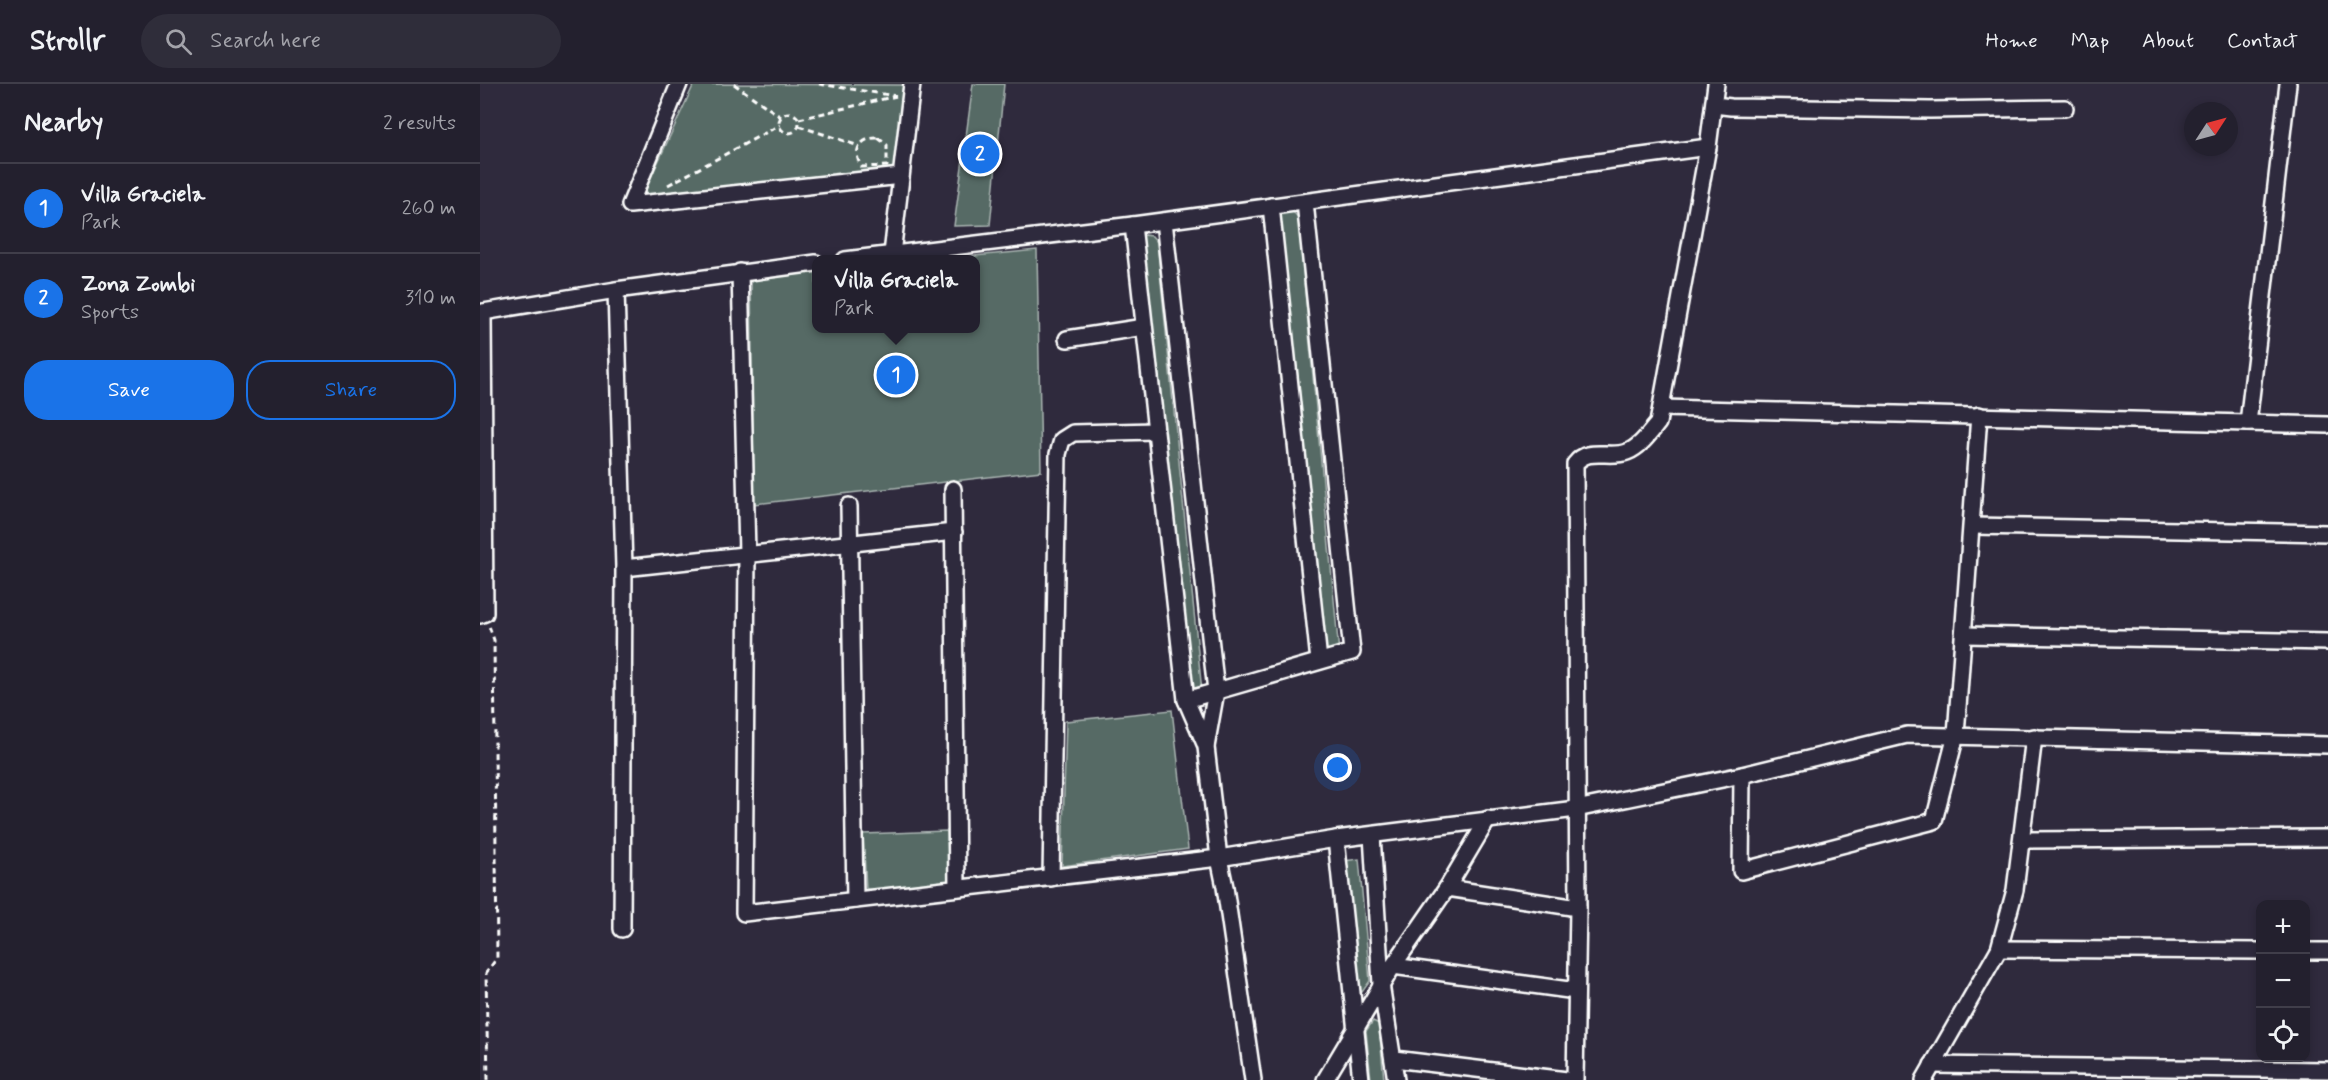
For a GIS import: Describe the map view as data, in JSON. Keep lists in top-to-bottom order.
{
  "north": "top right",
  "page": {
    "header": "Strollr",
    "search": "Search here",
    "nav": [
      "Home",
      "Map",
      "About",
      "Contact"
    ],
    "heading": ["Nearby", "2 results"],
    "pins": ["2", "1"],
    "list": [
      {
        "mark": "1",
        "name": "Villa Graciela",
        "note": "Park",
        "value": "260 m"
      },
      {
        "mark": "2",
        "name": "Zona Zombi",
        "note": "Sports",
        "value": "310 m"
      }
    ],
    "popup": ["Villa Graciela", "Park"],
    "buttons": ["Save", "Share"],
    "map_buttons": ["+", "−"]
  }
}
